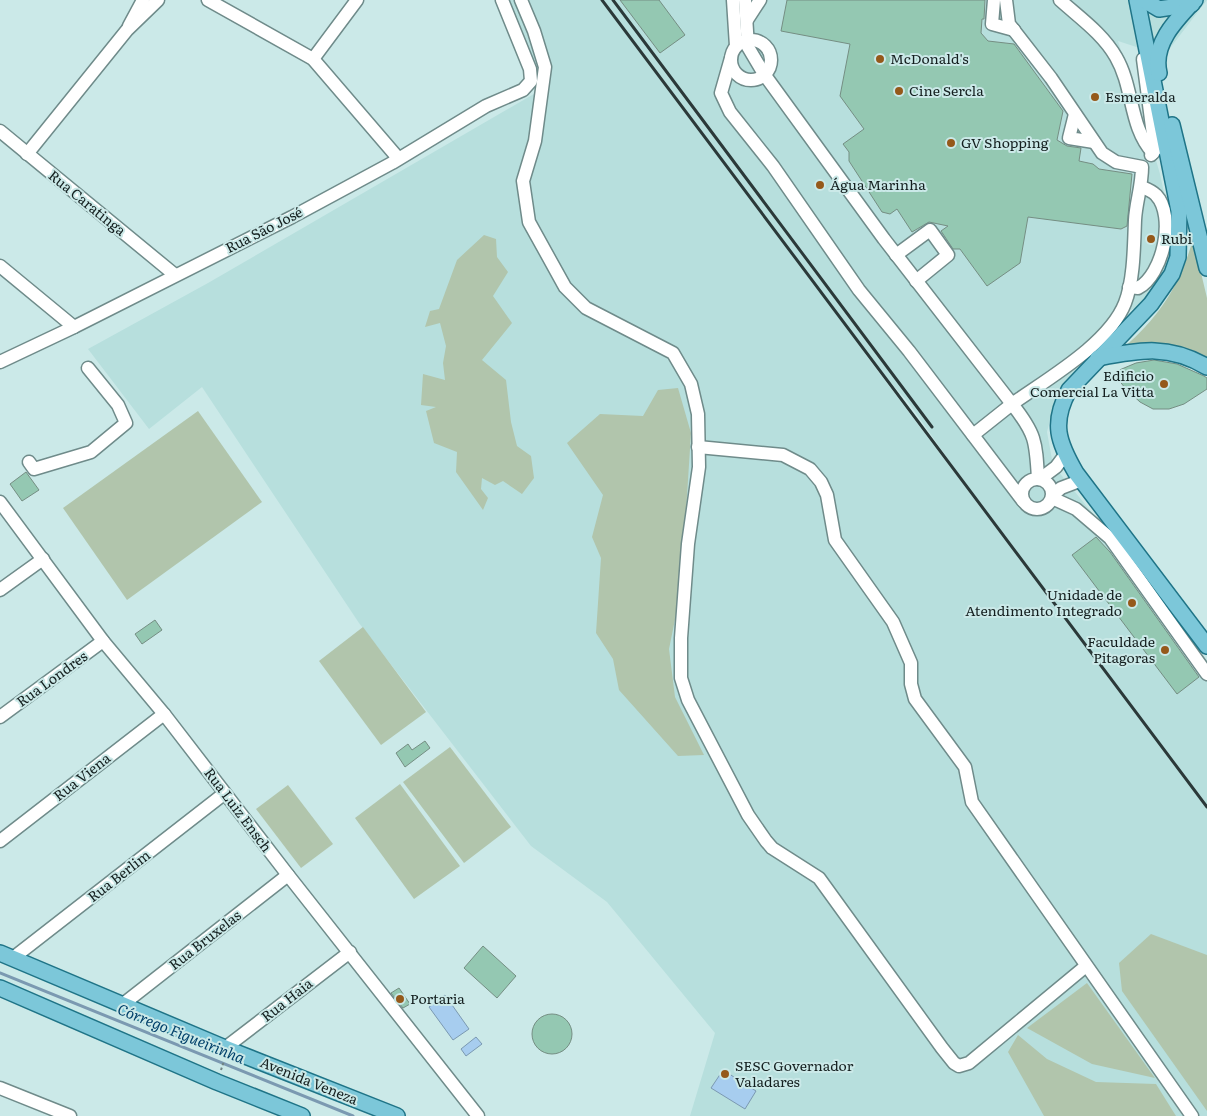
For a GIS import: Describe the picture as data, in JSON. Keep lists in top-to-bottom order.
{
  "streets": {
    "main road": ["Avenida Veneza"],
    "street": [
      "Rua Caratinga",
      "Rua São José",
      "Rua Londres",
      "Rua Viena",
      "Rua Luiz Ensch",
      "Rua Berlim",
      "Rua Bruxelas",
      "Rua Haia"
    ]
  },
  "crossings": [
    ["Rua Caratinga", "Rua São José"],
    ["Rua Londres", "Rua Luiz Ensch"],
    ["Rua Viena", "Rua Luiz Ensch"],
    ["Rua Luiz Ensch", "Rua Berlim"],
    ["Rua Luiz Ensch", "Rua Bruxelas"],
    ["Rua Luiz Ensch", "Rua Haia"],
    ["Rua Berlim", "Avenida Veneza"],
    ["Rua Bruxelas", "Avenida Veneza"],
    ["Rua Haia", "Avenida Veneza"]
  ],
  "water": ["Córrego Figueirinha"],
  "places": [
    "McDonald's",
    "Cine Sercla",
    "Esmeralda",
    "GV Shopping",
    "Água Marinha",
    "Rubi",
    "Edificio Comercial La Vitta",
    "Unidade de Atendimento Integrado",
    "Faculdade Pitagoras",
    "Portaria",
    "SESC Governador Valadares"
  ]
}
